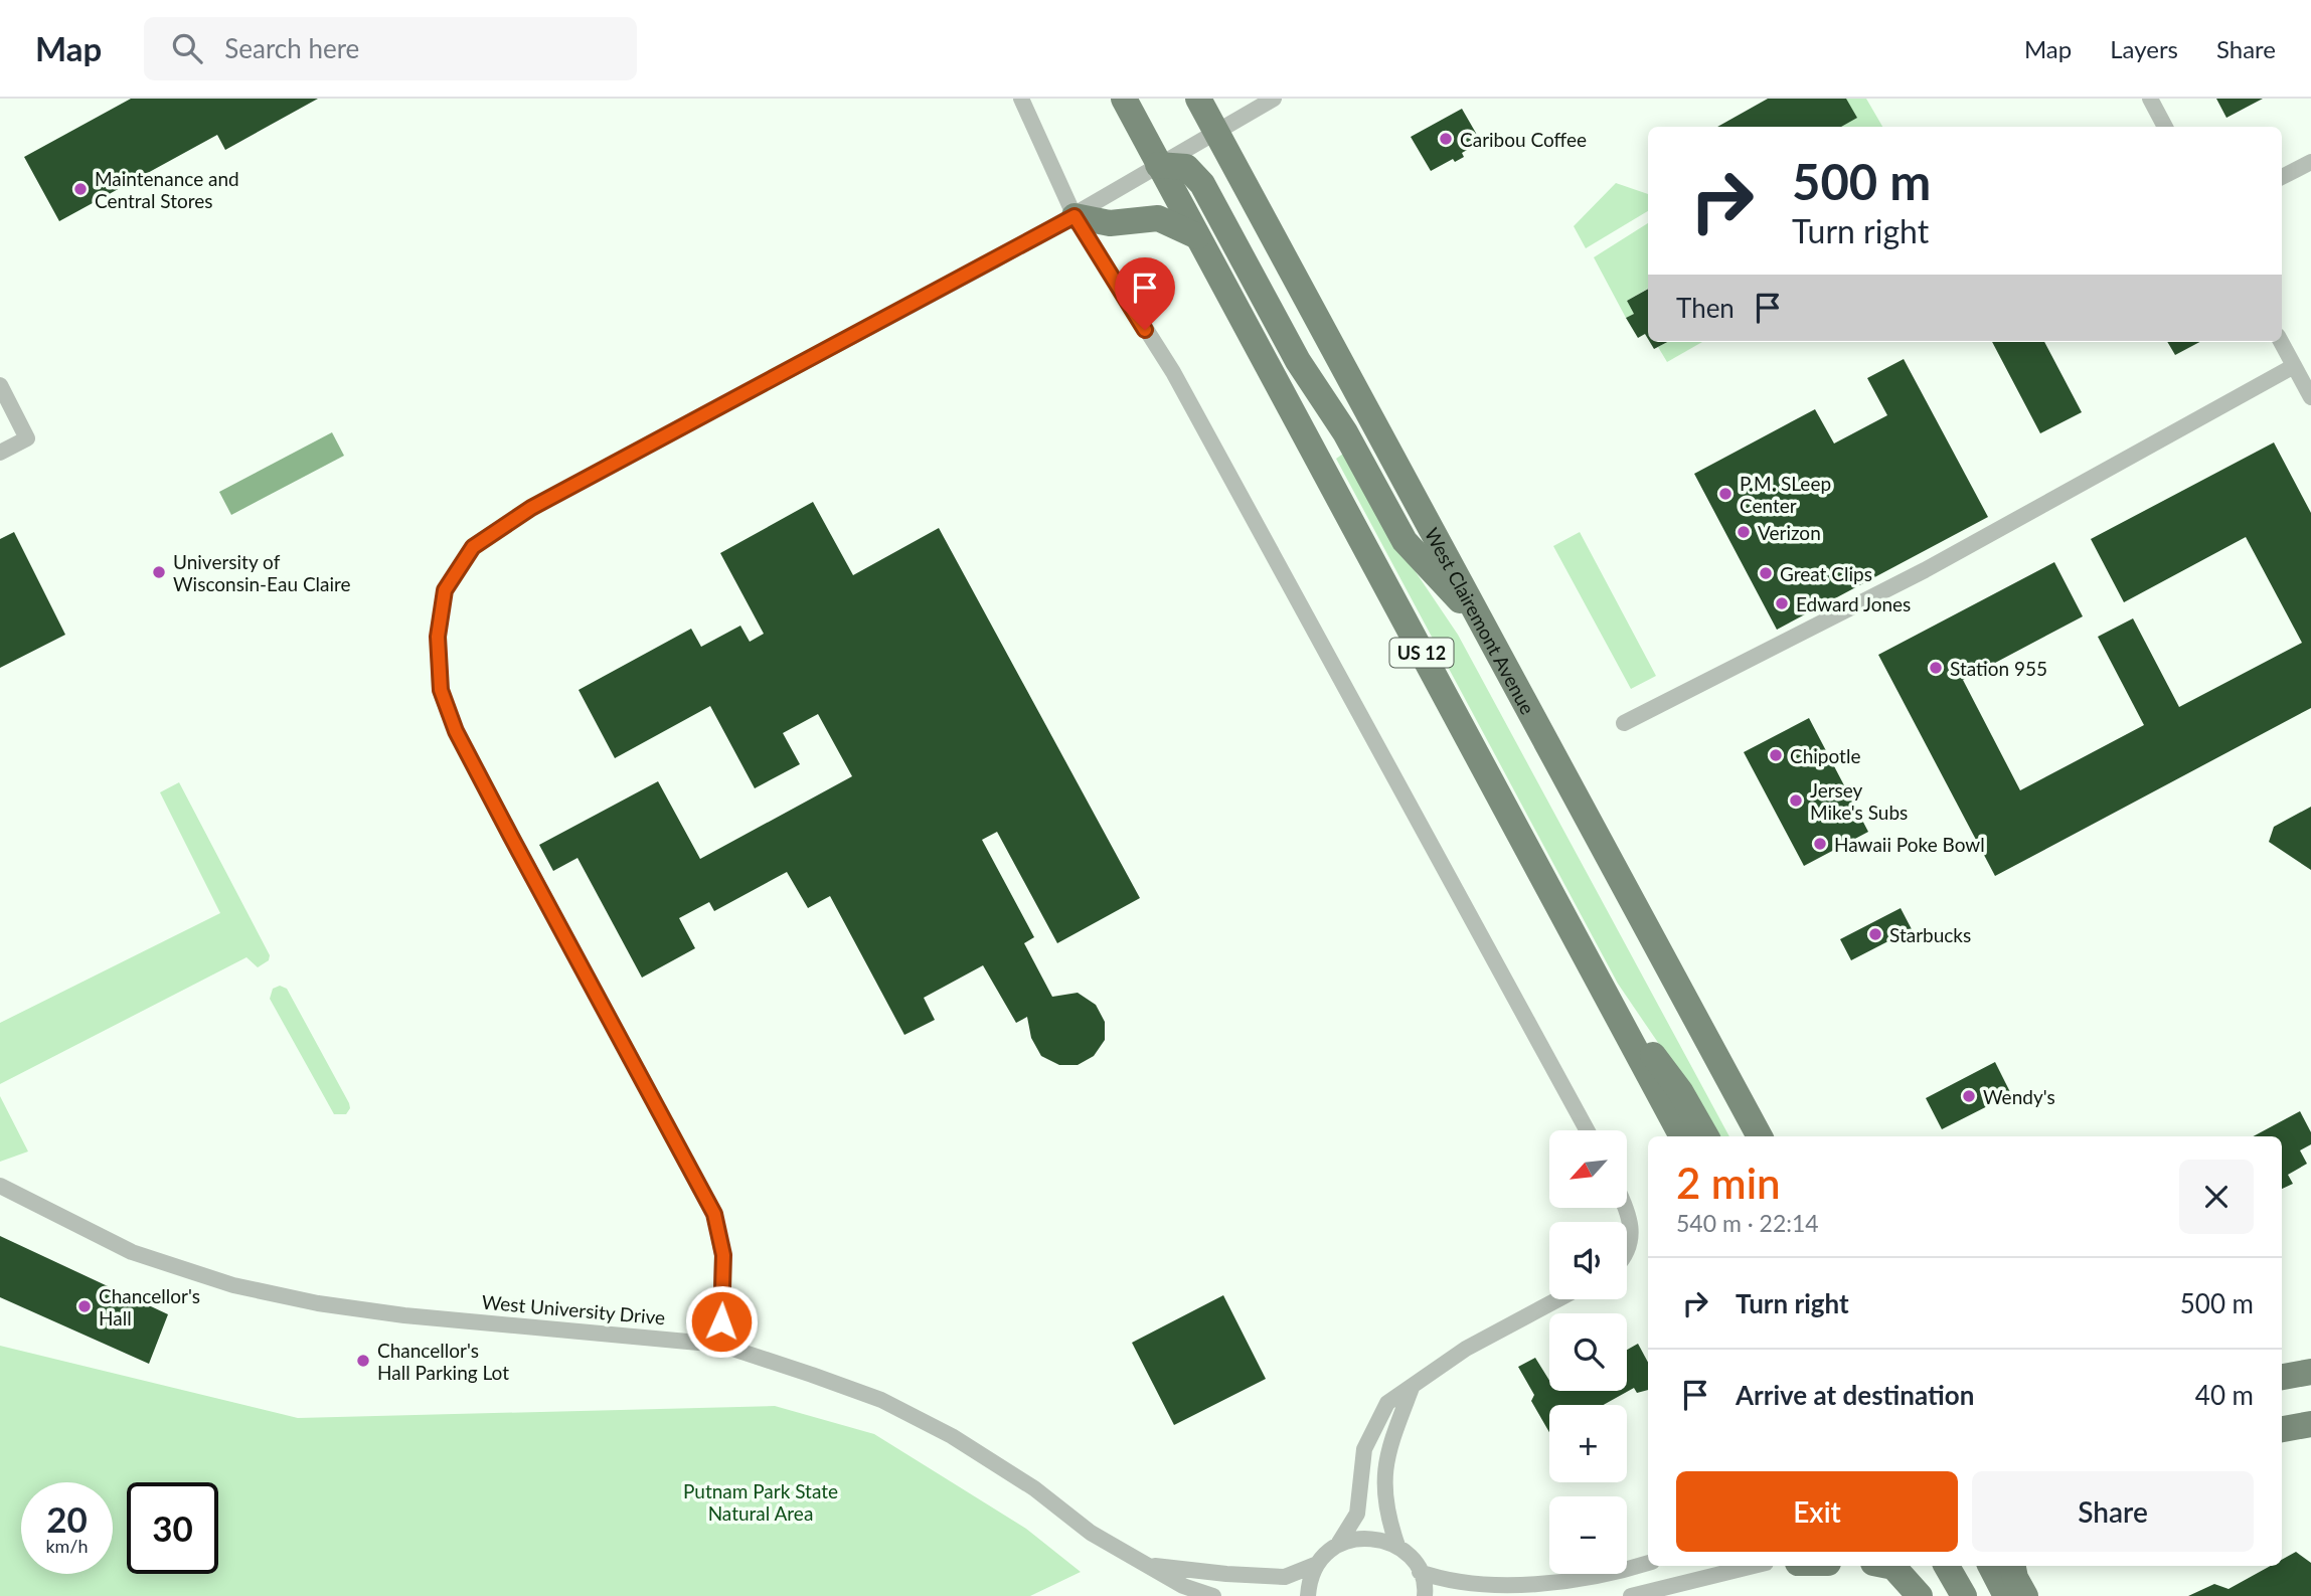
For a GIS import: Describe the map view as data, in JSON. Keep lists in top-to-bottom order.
{
  "streets": {
    "main road": ["West Clairemont Avenue", "US 12"],
    "street": ["West University Drive"]
  },
  "parks": ["Putnam Park State Natural Area"],
  "places": [
    "Caribou Coffee",
    "Maintenance and Central Stores",
    "P.M. SLeep Center",
    "Verizon",
    "University of Wisconsin-Eau Claire",
    "Great Clips",
    "Edward Jones",
    "Station 955",
    "Chipotle",
    "Jersey Mike's Subs",
    "Hawaii Poke Bowl",
    "Starbucks",
    "Wendy's",
    "Chancellor's Hall",
    "Chancellor's Hall Parking Lot"
  ],
  "north": "bottom left",
  "page": {
    "header": "Map",
    "search": "Search here",
    "nav": ["Map", "Layers", "Share"],
    "turn": ["500 m", "Turn right"],
    "then": "Then",
    "map_buttons": ["+", "−"],
    "heading": ["2 min", "540 m · 22:14"],
    "list": [
      {
        "name": "Turn right",
        "value": "500 m"
      },
      {
        "name": "Arrive at destination",
        "value": "40 m"
      }
    ],
    "buttons": ["Exit", "Share"],
    "speed": "20 km/h",
    "limit": "30"
  }
}
